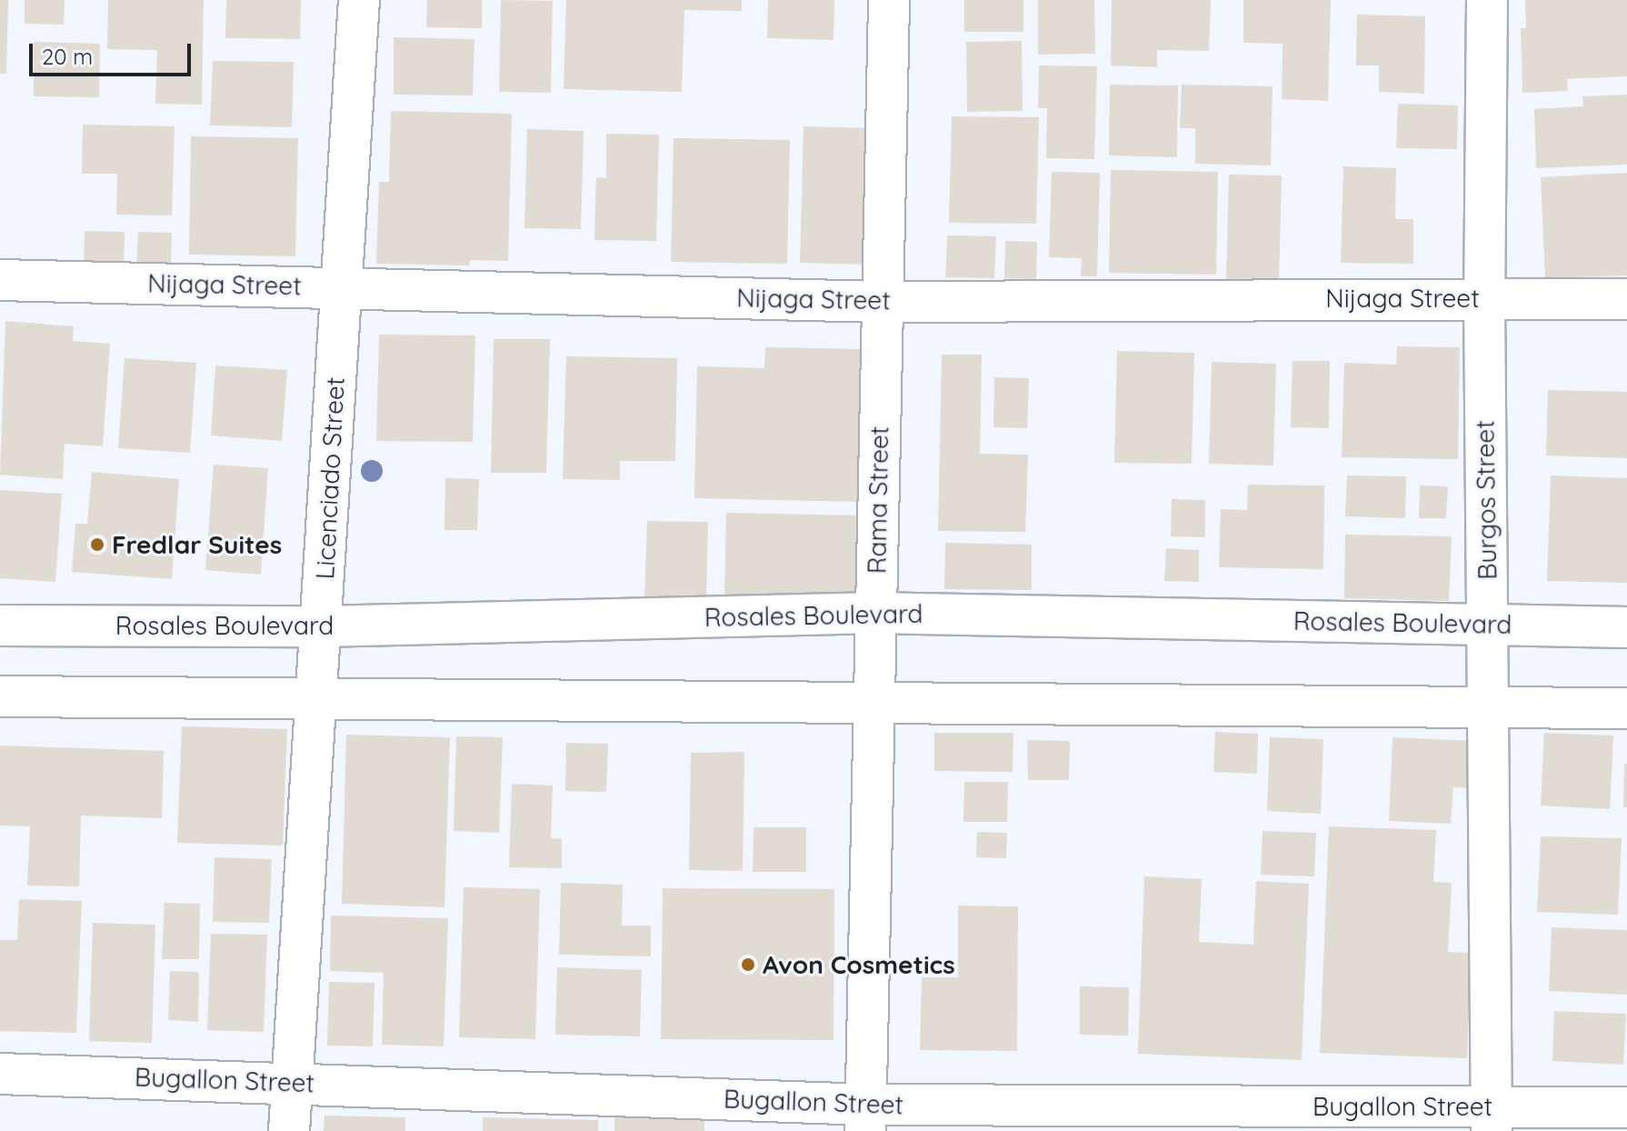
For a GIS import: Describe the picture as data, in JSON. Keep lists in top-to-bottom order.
{
  "streets": {
    "street": [
      "Nijaga Street",
      "Licenciado Street",
      "Rama Street",
      "Burgos Street",
      "Rosales Boulevard",
      "Bugallon Street"
    ]
  },
  "crossings": [
    ["Nijaga Street", "Licenciado Street"],
    ["Nijaga Street", "Rama Street"],
    ["Nijaga Street", "Burgos Street"],
    ["Licenciado Street", "Rosales Boulevard"],
    ["Licenciado Street", "Bugallon Street"],
    ["Rama Street", "Rosales Boulevard"],
    ["Rama Street", "Bugallon Street"],
    ["Burgos Street", "Rosales Boulevard"],
    ["Burgos Street", "Bugallon Street"]
  ],
  "places": ["Fredlar Suites", "Avon Cosmetics"],
  "scale_bar": "20 m"
}
